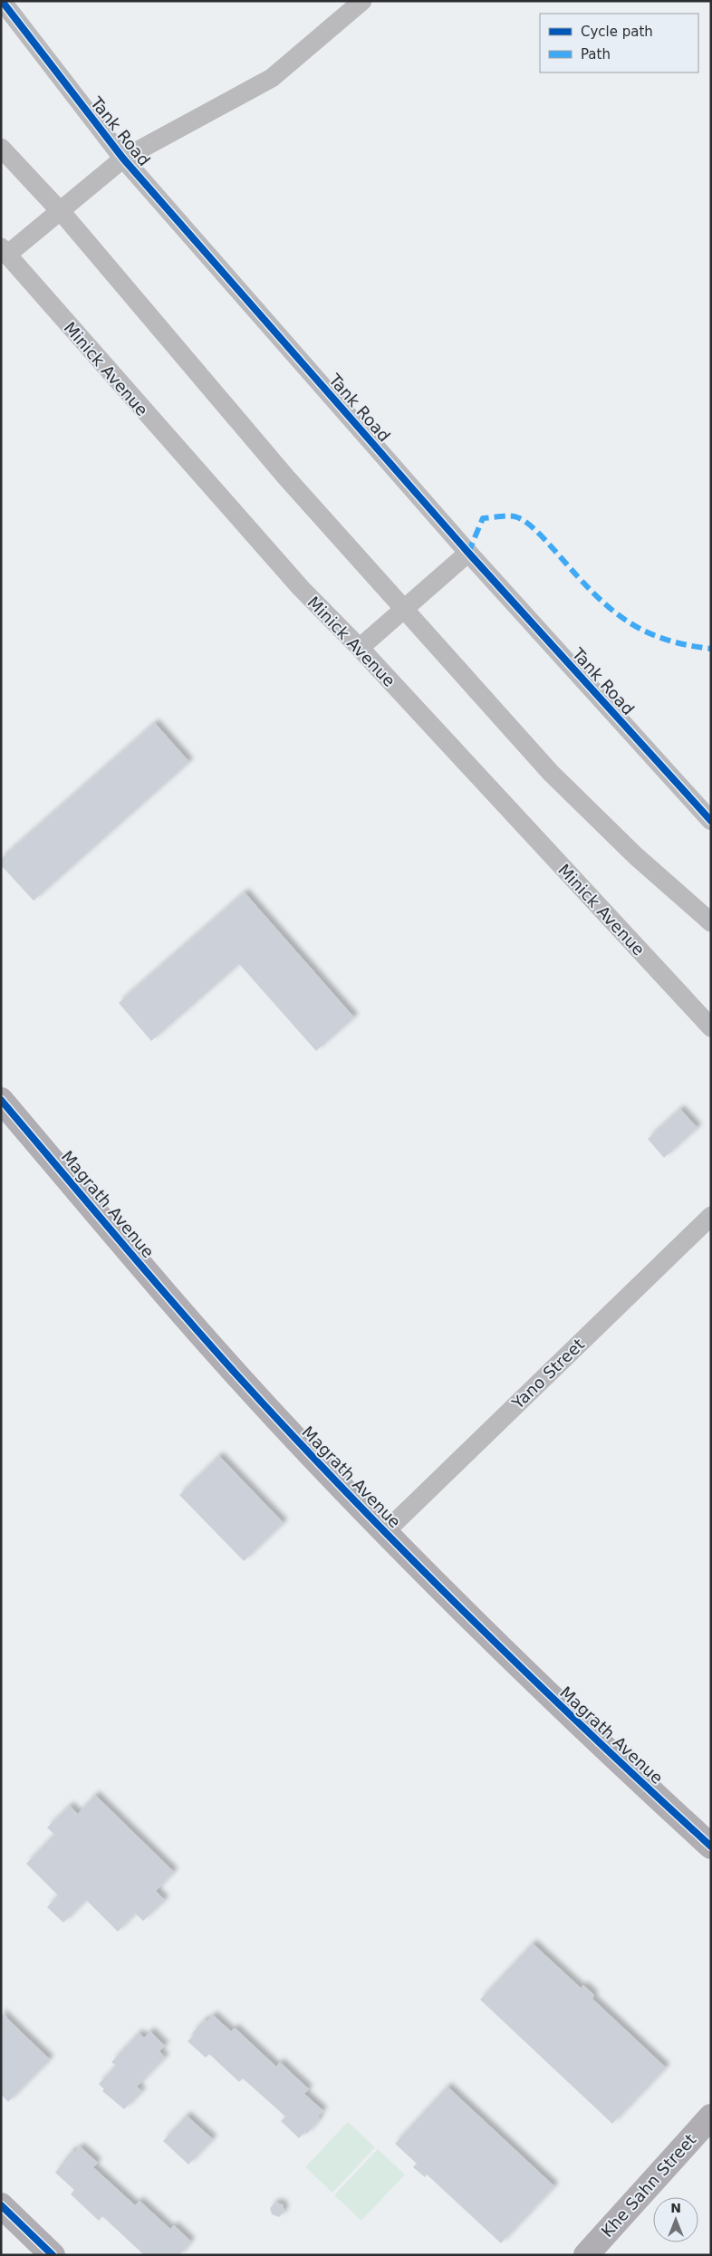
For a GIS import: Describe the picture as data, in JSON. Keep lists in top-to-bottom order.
{
  "streets": {
    "main road": ["Magrath Avenue", "Khe Sahn Street"],
    "street": ["Tank Road", "Minick Avenue", "Yano Street"]
  },
  "crossings": [
    ["Magrath Avenue", "Yano Street"]
  ],
  "legend": ["Cycle path", "Path"],
  "north": "top"
}
